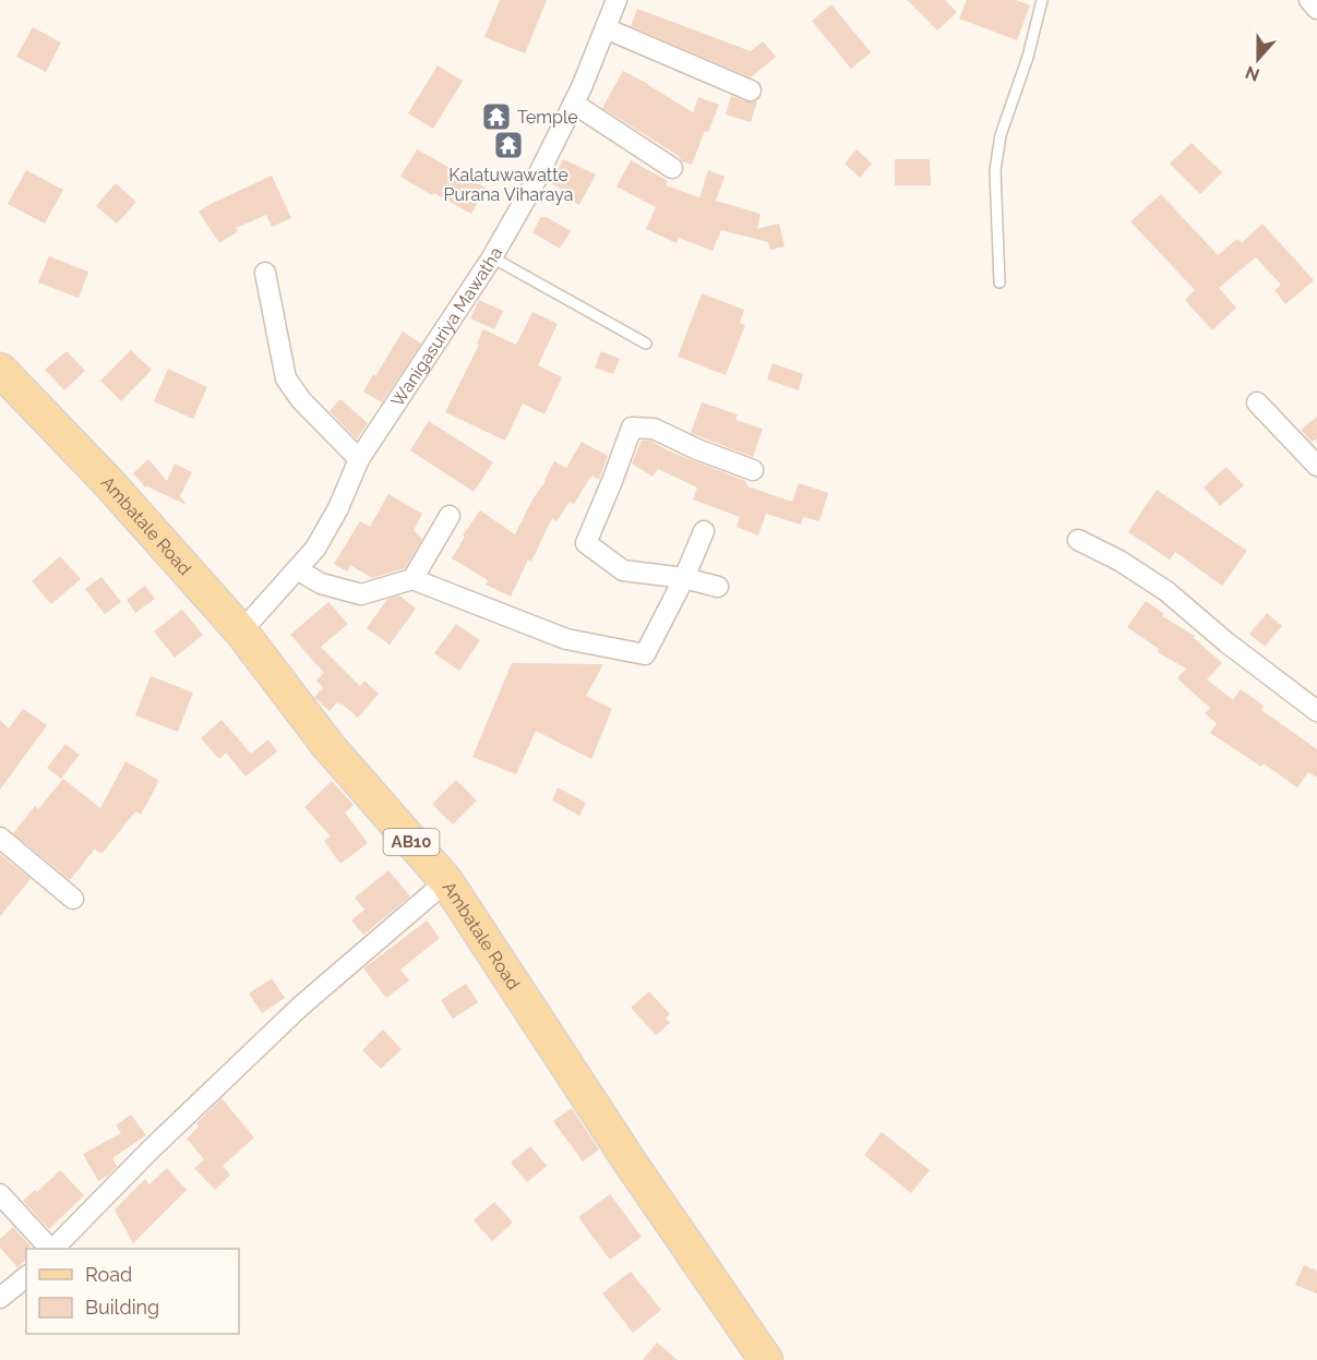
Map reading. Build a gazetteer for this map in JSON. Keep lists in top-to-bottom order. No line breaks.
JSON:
{"streets":{"main road":["Ambatale Road","AB10"],"street":["Wanigasuriya Mawatha"]},"crossings":[["Wanigasuriya Mawatha","Ambatale Road"]],"places":{"temple":["Temple","Kalatuwawatte Purana Viharaya"]},"legend":["Road","Building"],"north":"bottom"}
